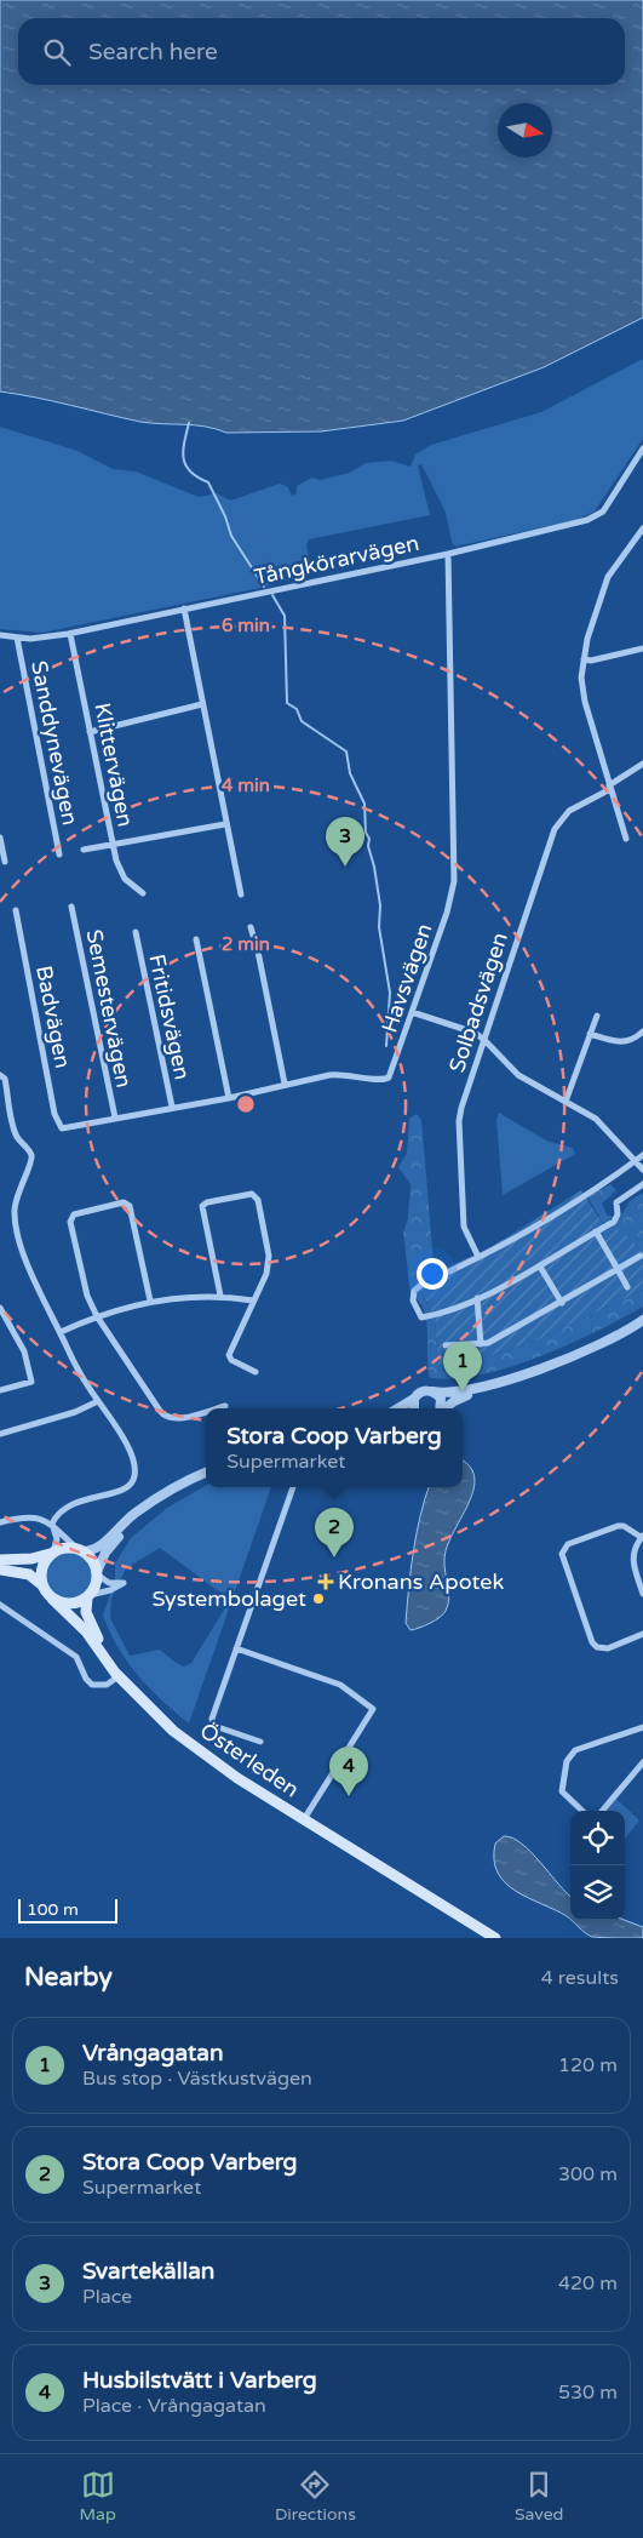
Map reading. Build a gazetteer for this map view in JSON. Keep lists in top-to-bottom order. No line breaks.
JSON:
{"streets":{"main road":["Österleden"],"street":["Tångkörarvägen","Sanddynevägen","Klittervägen","Havsvägen","Solbadsvägen","Semestervägen","Badvägen","Fritidsvägen"]},"crossings":[["Tångkörarvägen","Sanddynevägen"],["Tångkörarvägen","Klittervägen"],["Tångkörarvägen","Havsvägen"],["Havsvägen","Semestervägen"],["Havsvägen","Badvägen"],["Havsvägen","Fritidsvägen"]],"places":{"health":["Kronans Apotek"],"other":["Systembolaget"]},"scale_bar":"100 m","north":"right","page":{"search":"Search here","pins":["3","1","2","4"],"popup":["Stora Coop Varberg","Supermarket"],"scale":"100 m","heading":["Nearby","4 results"],"list":[{"mark":"1","name":"Vrångagatan","note":"Bus stop · Västkustvägen","value":"120 m"},{"mark":"2","name":"Stora Coop Varberg","note":"Supermarket","value":"300 m"},{"mark":"3","name":"Svartekällan","note":"Place","value":"420 m"},{"mark":"4","name":"Husbilstvätt i Varberg","note":"Place · Vrångagatan","value":"530 m"}],"nav":["Map","Directions","Saved"]},"rings":["6 min","4 min","2 min"]}
